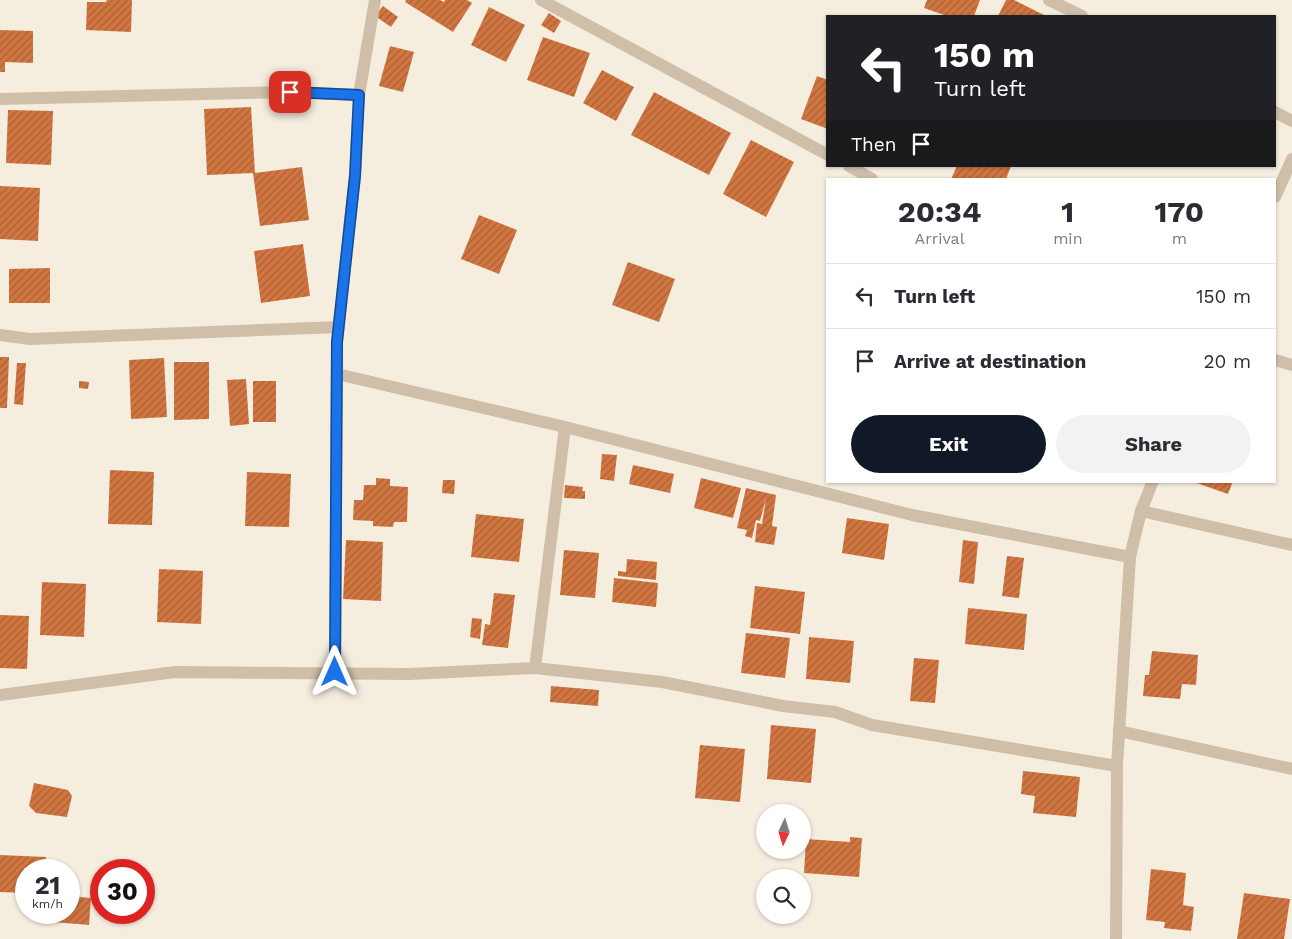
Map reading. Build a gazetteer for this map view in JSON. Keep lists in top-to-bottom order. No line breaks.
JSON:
{"north":"bottom","page":{"turn":["150 m","Turn left"],"then":"Then","eta":["20:34","Arrival","1","min","170","m"],"list":[{"name":"Turn left","value":"150 m"},{"name":"Arrive at destination","value":"20 m"}],"buttons":["Exit","Share"],"speed":"21 km/h","limit":"30"}}
